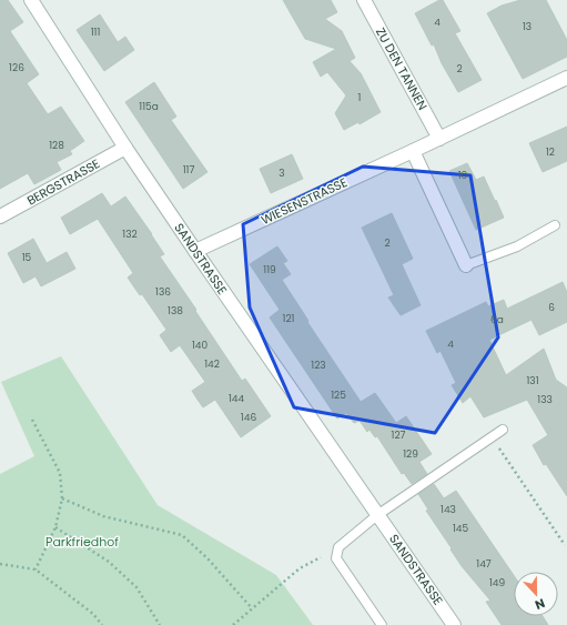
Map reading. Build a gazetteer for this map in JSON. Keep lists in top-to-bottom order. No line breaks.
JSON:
{"streets":{"street":["ZU DEN TANNEN","BERGSTRASSE","WIESENSTRASSE","SANDSTRASSE"]},"crossings":[["ZU DEN TANNEN","WIESENSTRASSE"],["BERGSTRASSE","SANDSTRASSE"],["WIESENSTRASSE","SANDSTRASSE"]],"parks":["Parkfriedhof"],"house_numbers":["4","13","111","126","2","1","115a","128","12","117","3","10","132","2","15","119","136","6","138","121","6a","4","140","142","123","131","125","144","133","146","127","129","143","145","147","149"],"north":"bottom"}
